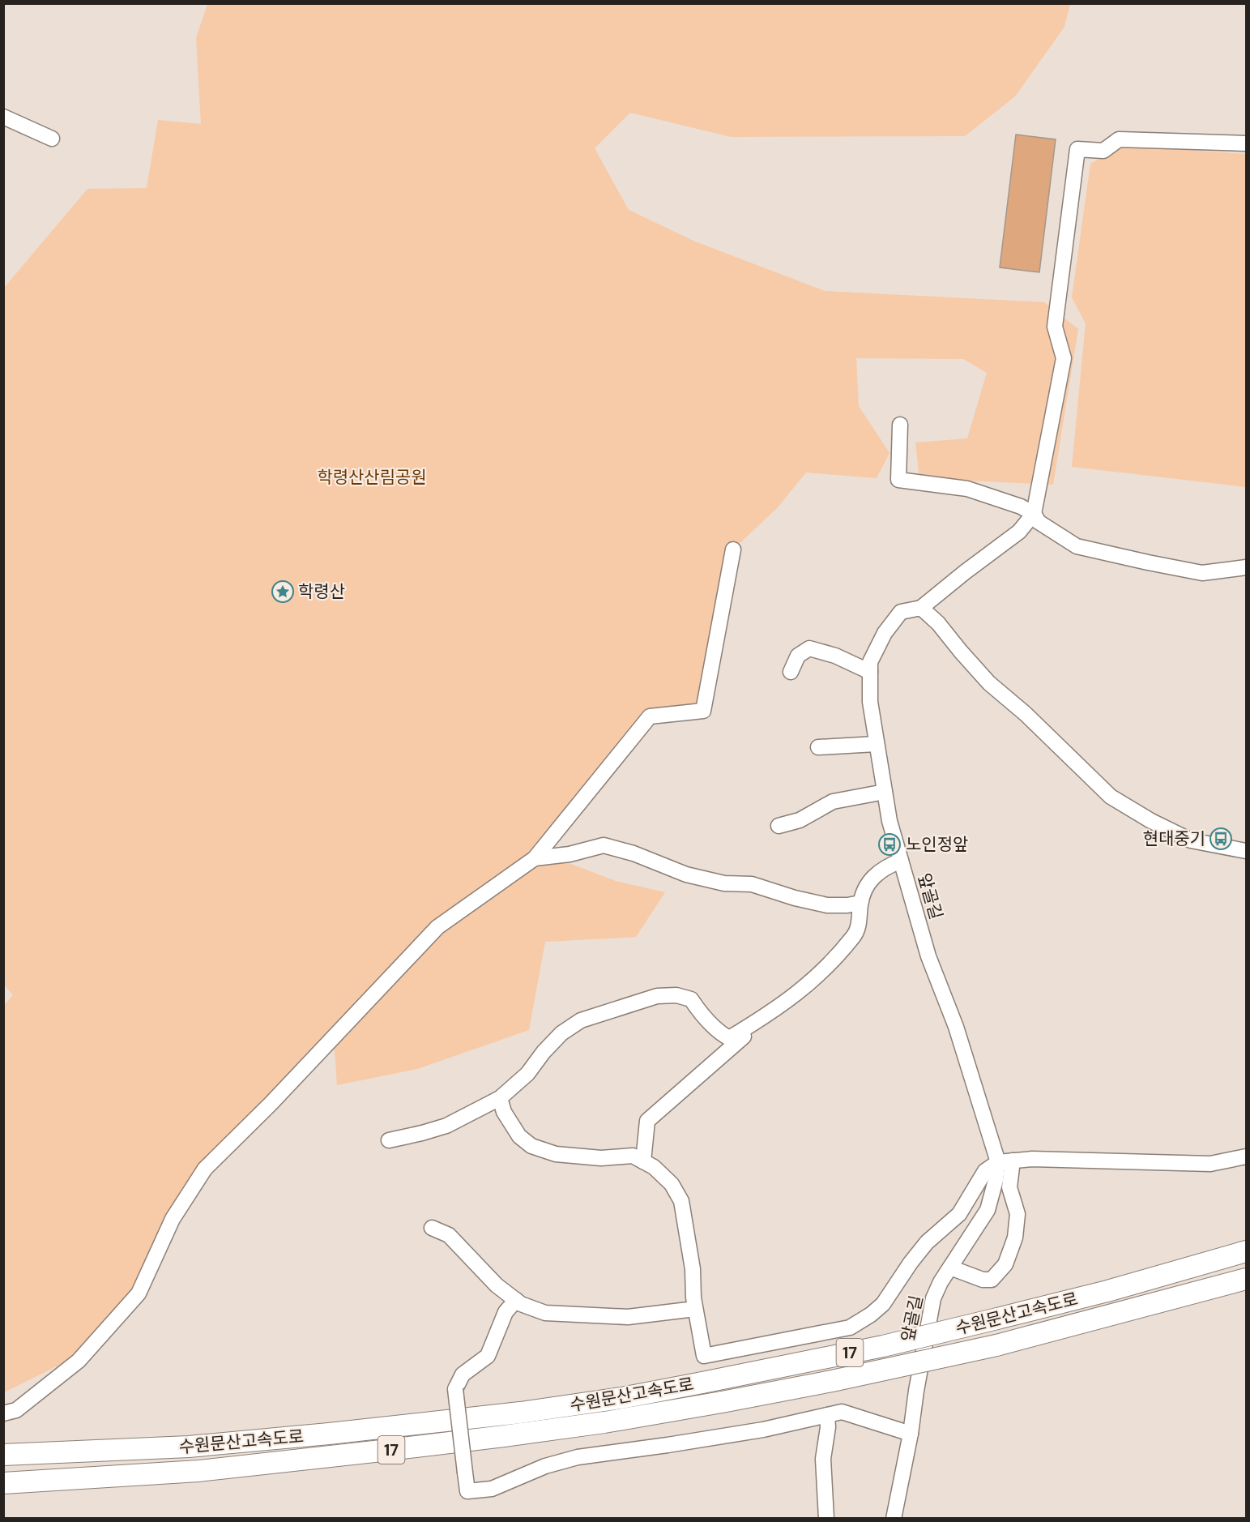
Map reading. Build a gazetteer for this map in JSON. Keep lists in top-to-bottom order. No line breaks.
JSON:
{"streets":{"highway":["수원문산고속도로","17"],"street":["앞골길"]},"parks":["학령산산림공원"],"places":{"place":["학령산"],"bus stop":["현대중기","노인정앞"]}}
